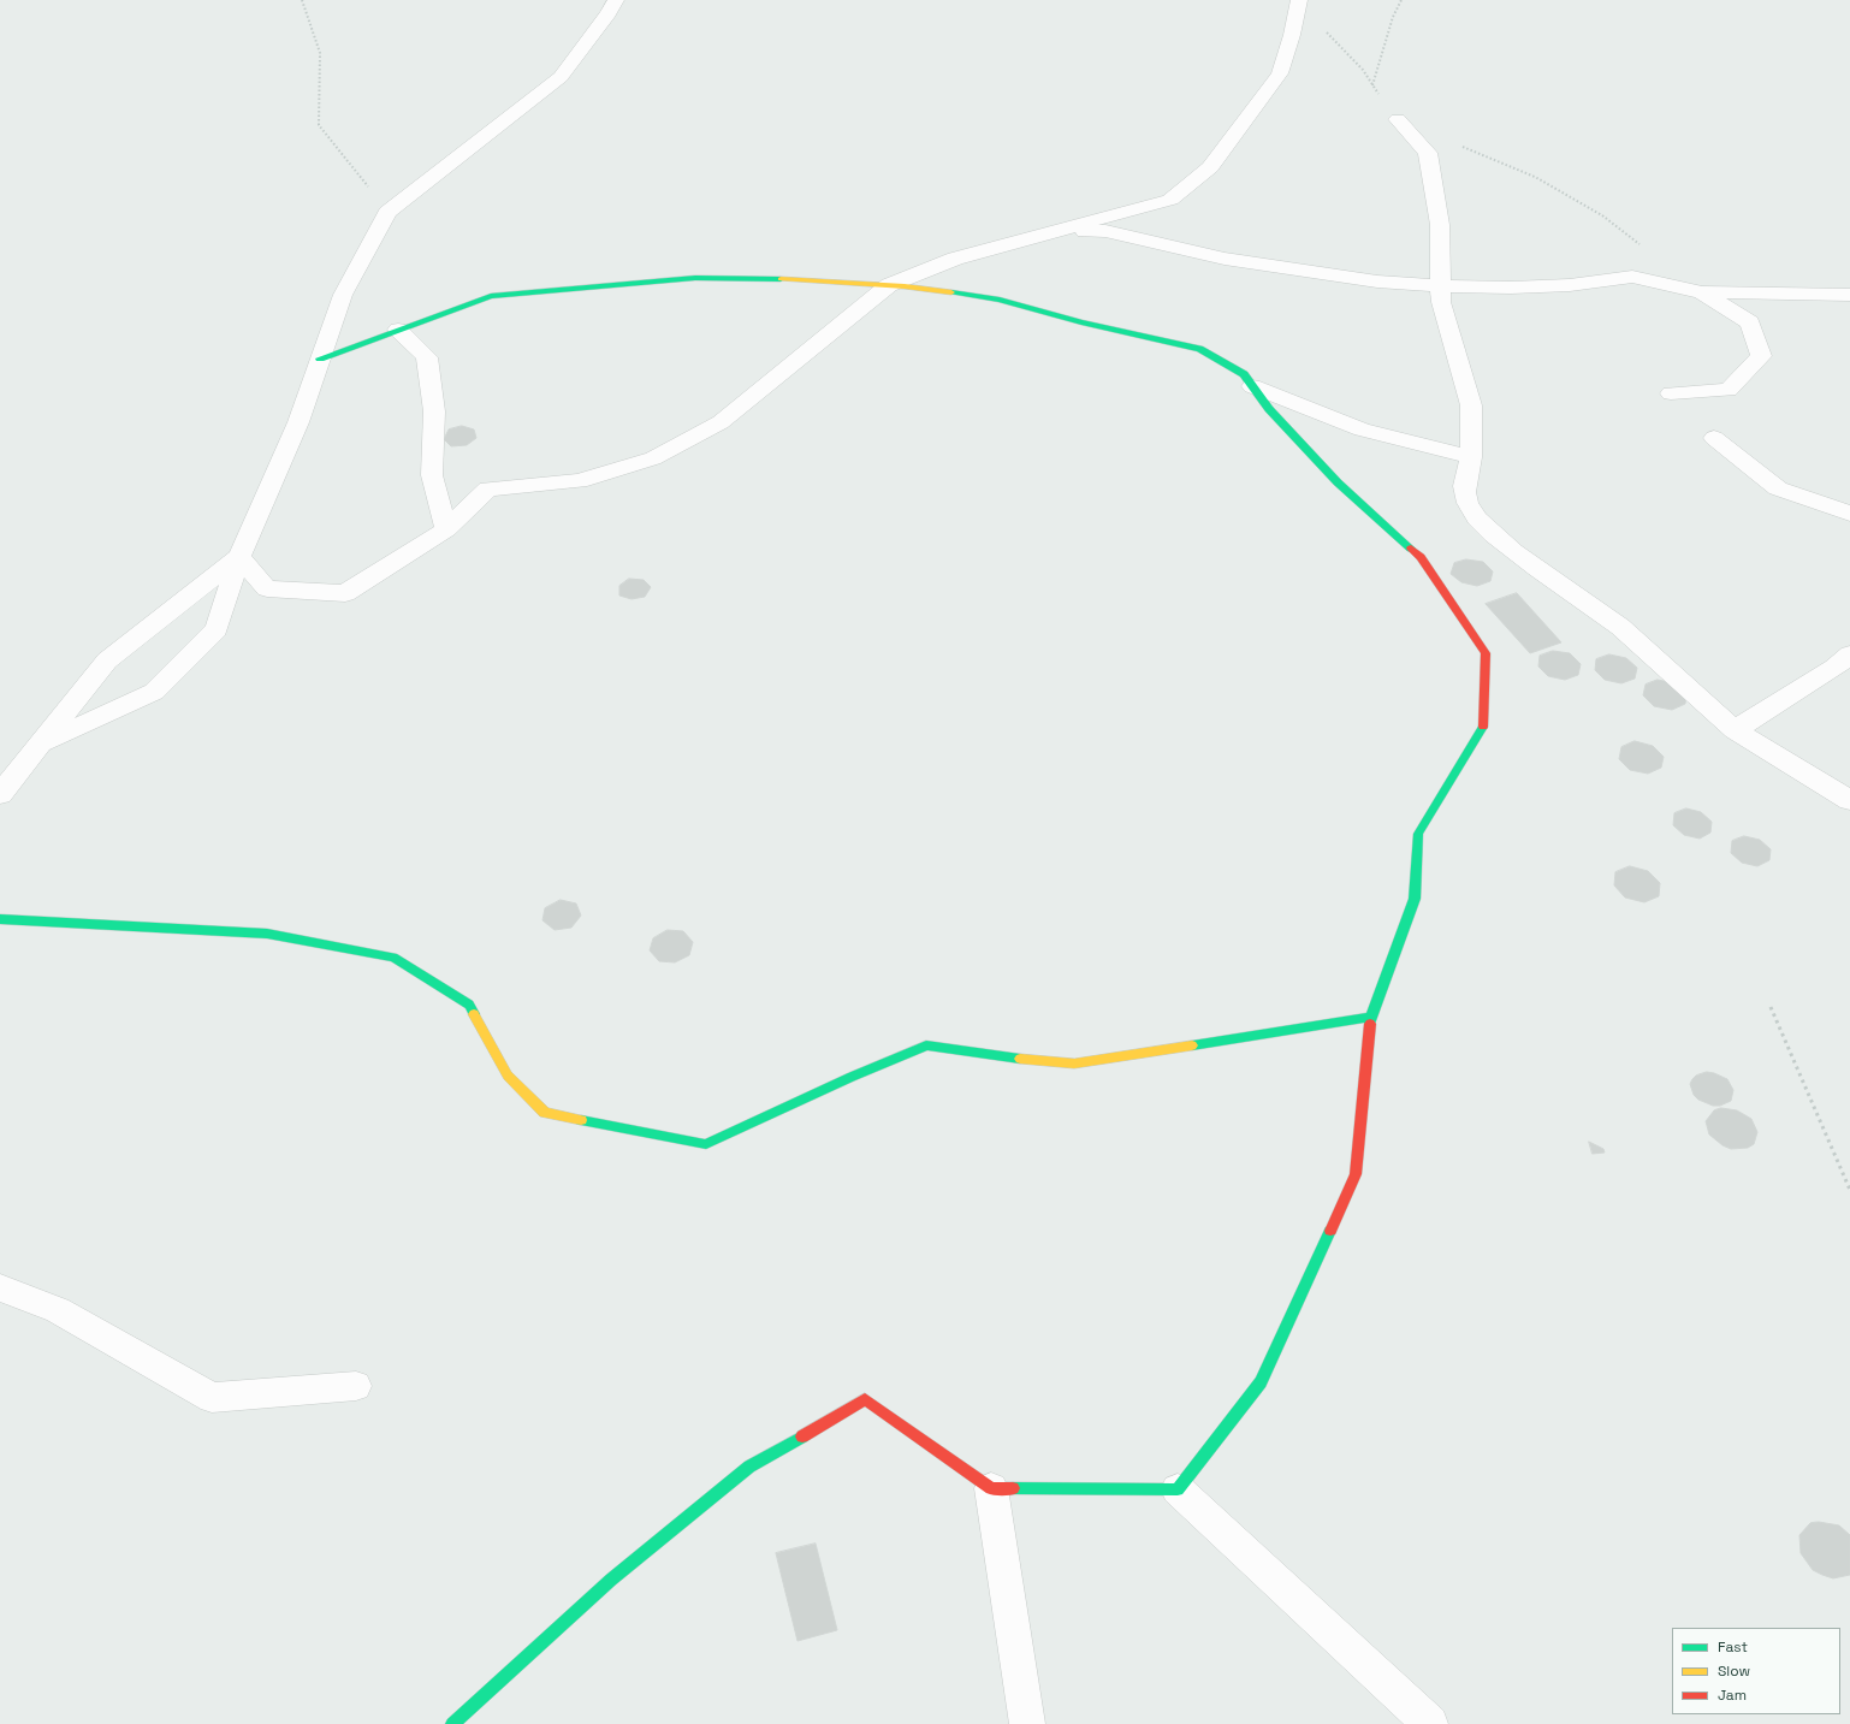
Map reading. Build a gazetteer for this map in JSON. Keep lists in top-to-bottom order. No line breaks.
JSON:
{"legend":["Fast","Slow","Jam"]}
